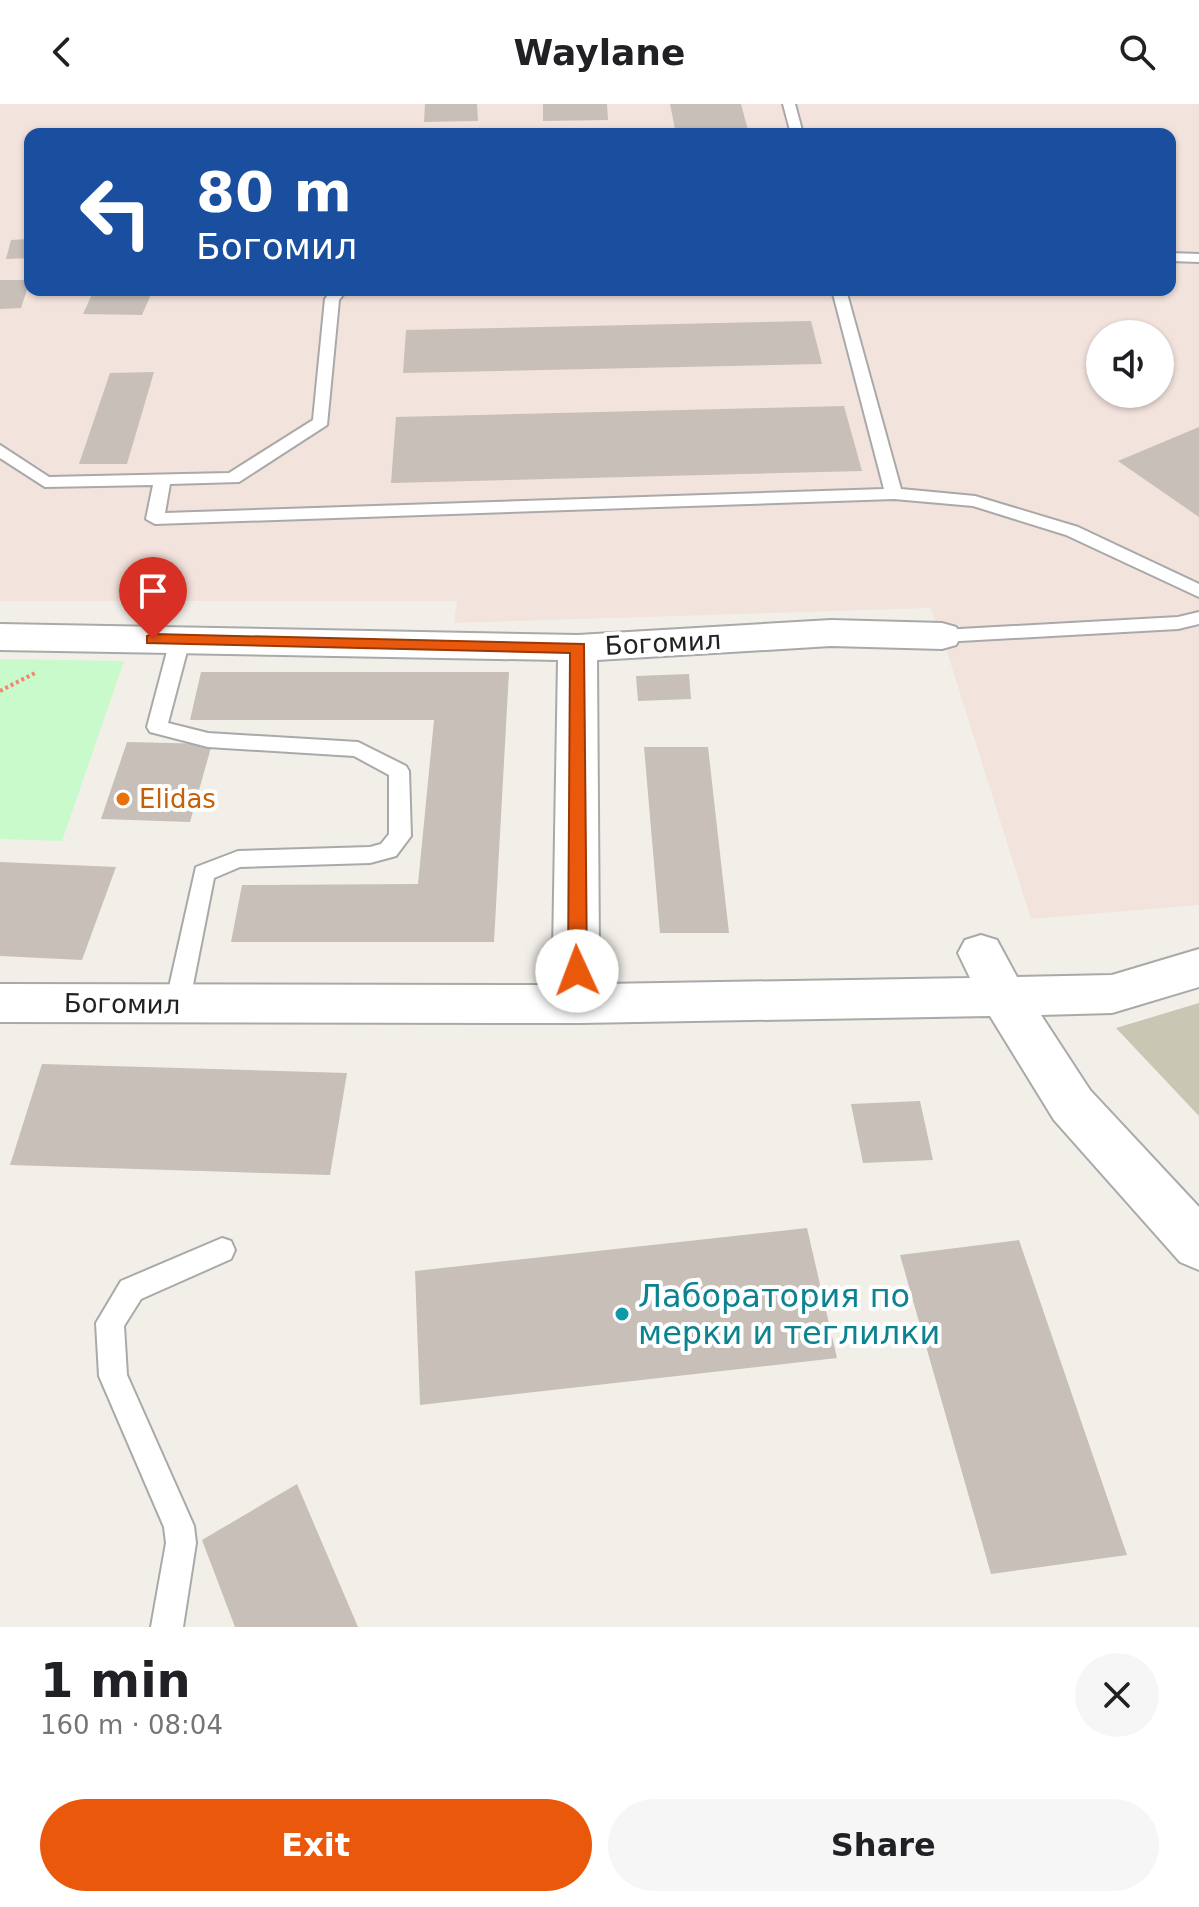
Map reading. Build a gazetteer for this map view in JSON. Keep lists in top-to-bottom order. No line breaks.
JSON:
{"streets":{"street":["Богомил"]},"places":["Elidas","Лаборатория по мерки и теглилки"],"page":{"header":"Waylane","turn":["80 m","Богомил"],"heading":["1 min","160 m · 08:04"],"buttons":["Exit","Share"]}}
